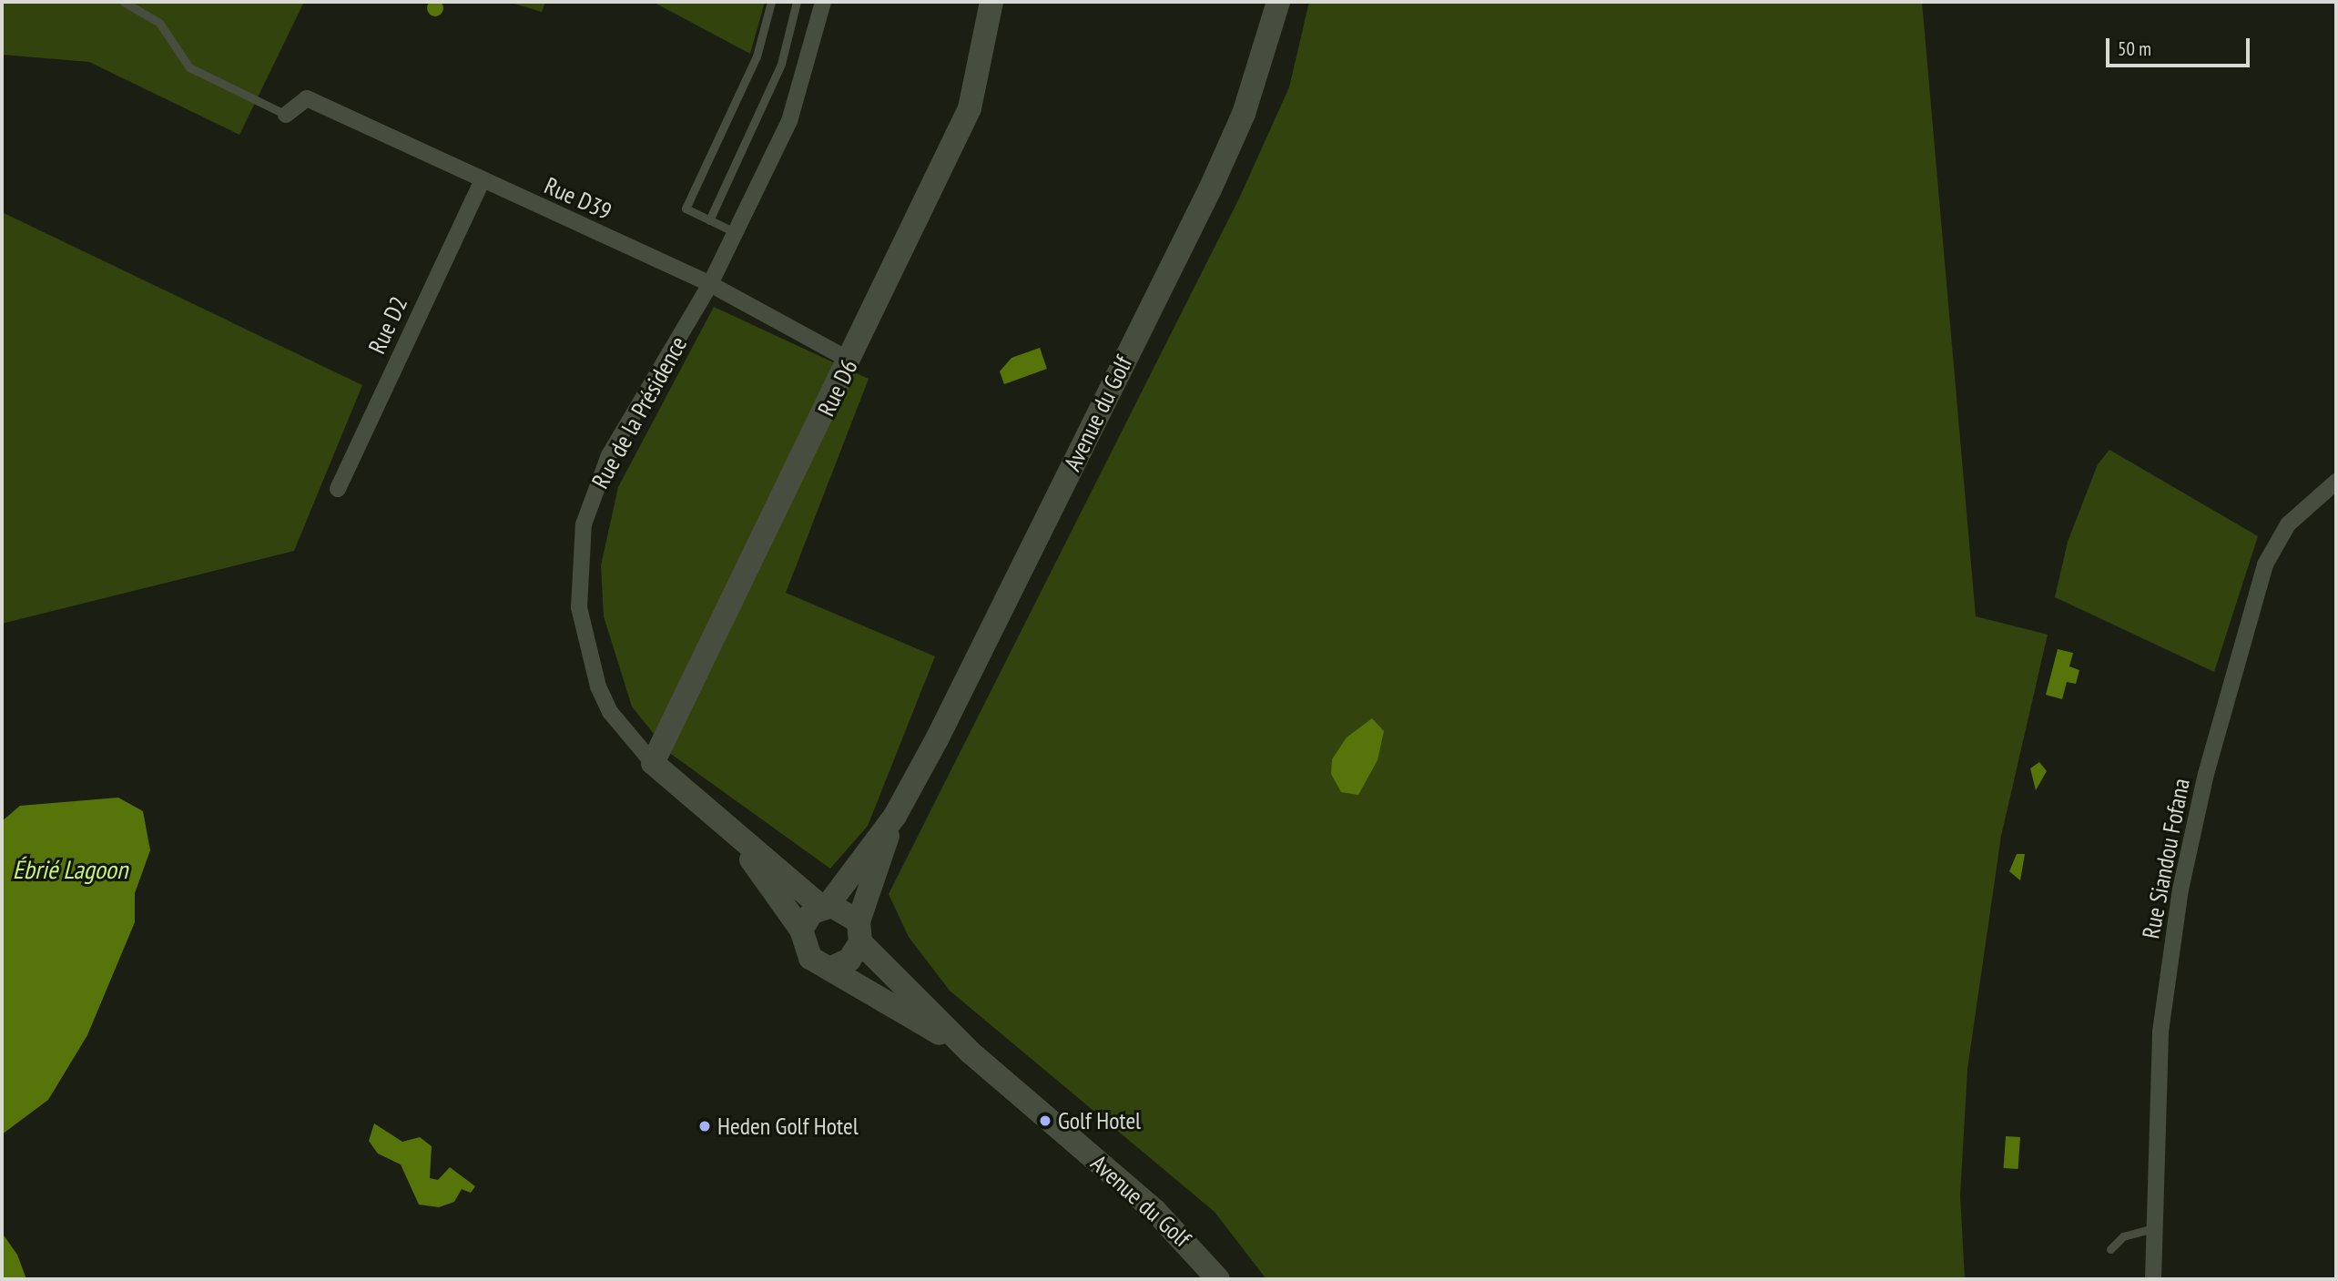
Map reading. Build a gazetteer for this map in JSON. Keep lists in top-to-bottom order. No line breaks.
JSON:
{"streets":{"main road":["Rue D6","Rue de la Présidence","Avenue du Golf"],"street":["Rue D39","Rue D2","Rue Siandou Fofana"]},"crossings":[["Rue D39","Rue D2"],["Rue D39","Rue D6"],["Rue D39","Rue de la Présidence"],["Rue D6","Rue de la Présidence"],["Rue de la Présidence","Avenue du Golf"]],"water":["Ébrié Lagoon"],"places":["Golf Hotel","Heden Golf Hotel"],"scale_bar":"50 m"}
